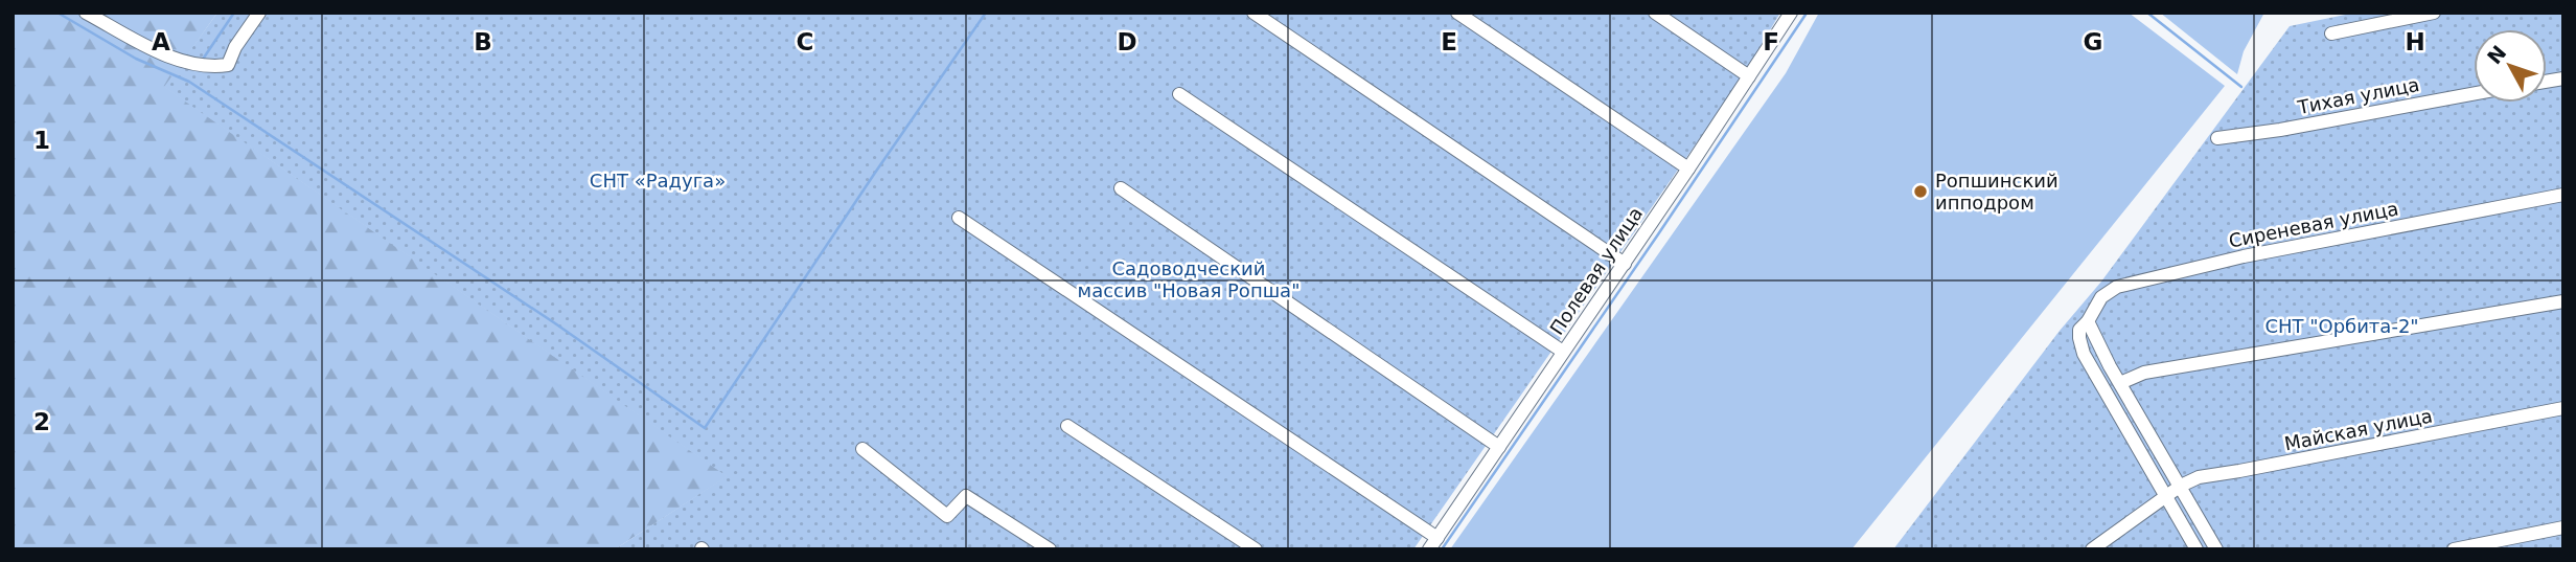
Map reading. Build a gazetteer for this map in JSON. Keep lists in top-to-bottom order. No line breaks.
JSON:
{"streets":{"street":["Тихая улица","Сиреневая улица","Полевая улица","Майская улица"]},"parks":["СНТ «Радуга»","Садоводческий массив \"Новая Ропша\"","СНТ \"Орбита-2\""],"places":["Ропшинский ипподром"],"north":"top left","grid":{"columns":["A","B","C","D","E","F","G","H"],"rows":["1","2"]}}
